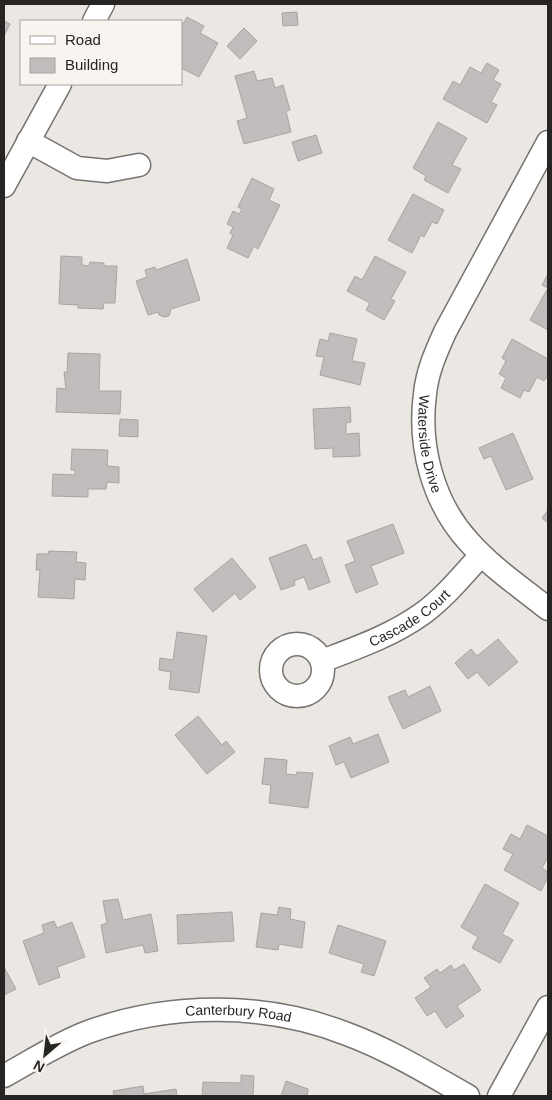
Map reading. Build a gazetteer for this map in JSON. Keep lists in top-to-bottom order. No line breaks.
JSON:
{"streets":{"street":["Waterside Drive","Cascade Court","Canterbury Road"]},"crossings":[["Waterside Drive","Cascade Court"]],"legend":["Road","Building"],"north":"bottom left"}
